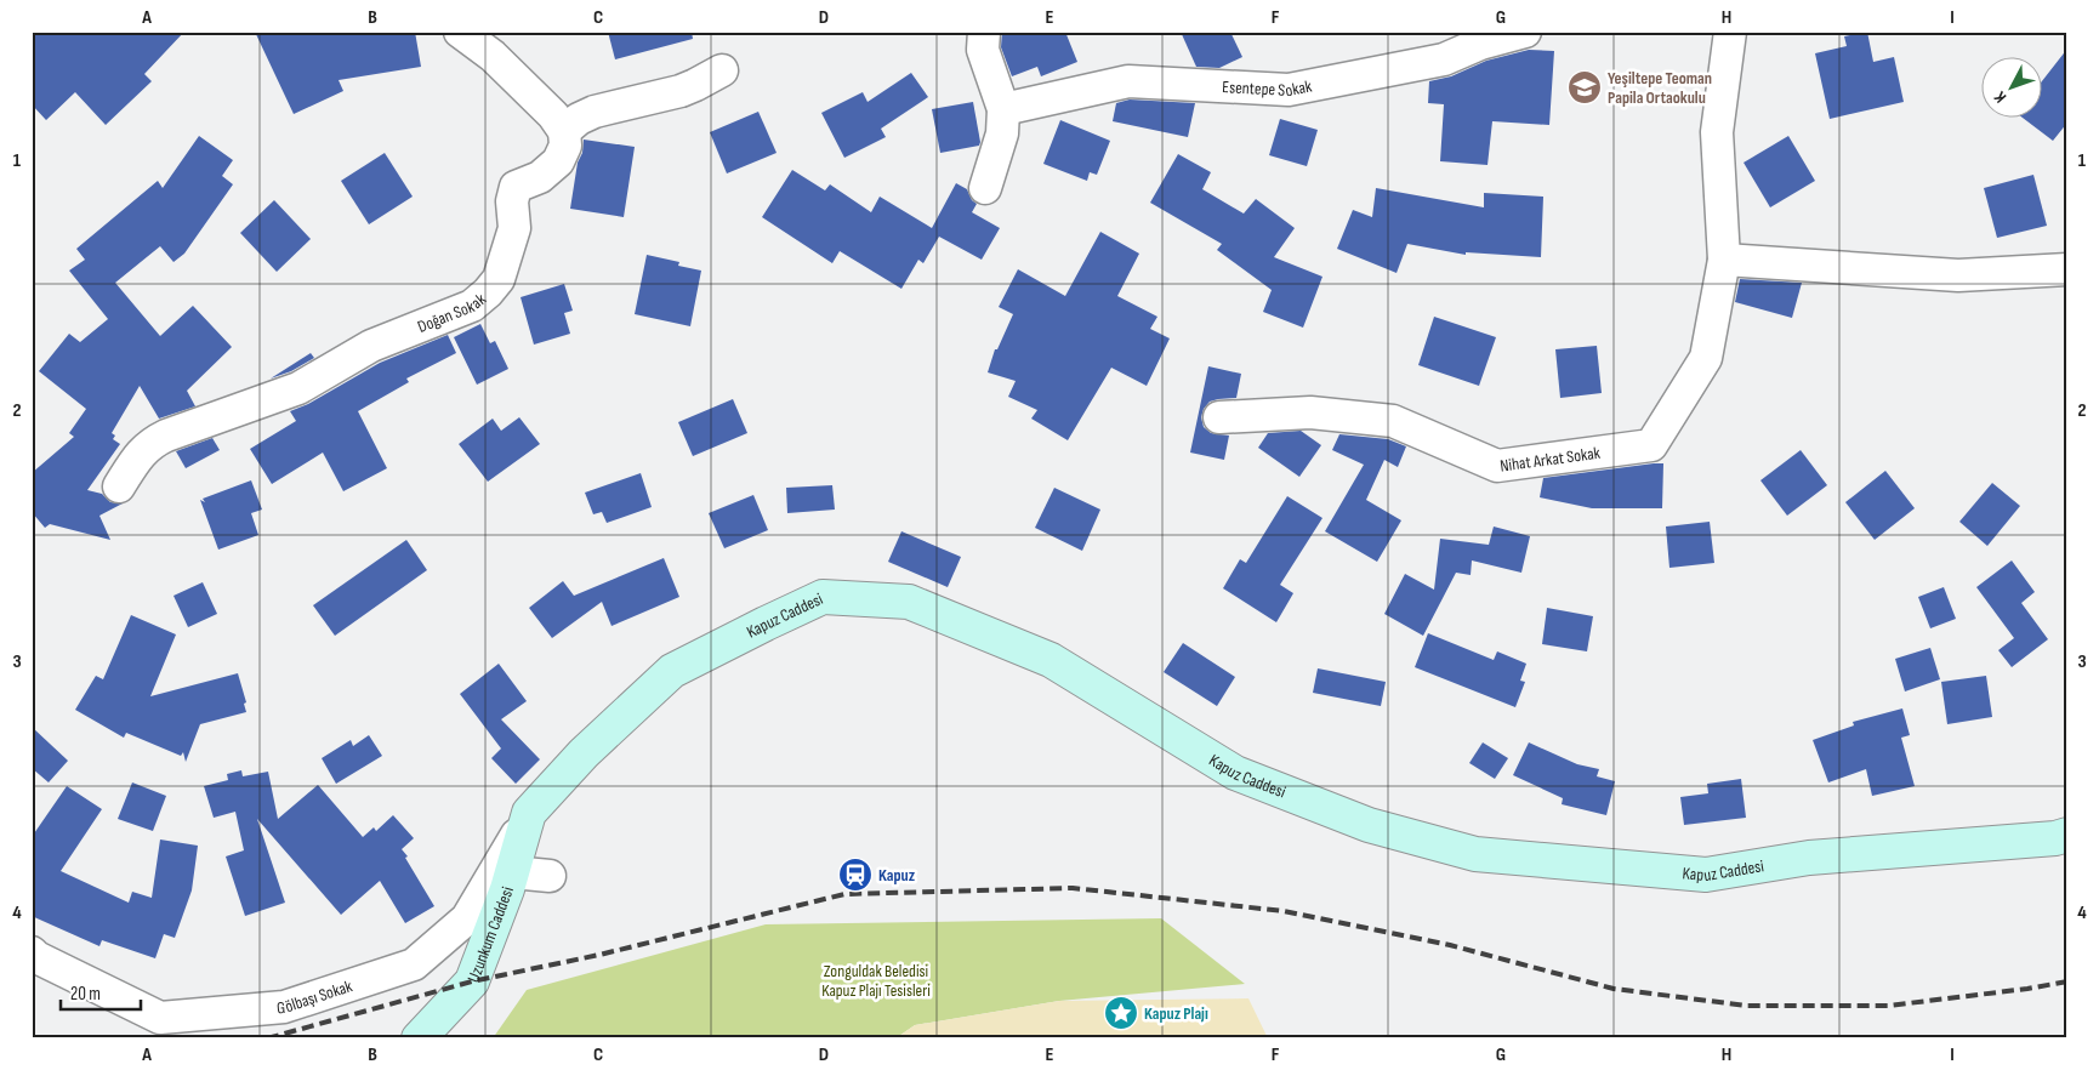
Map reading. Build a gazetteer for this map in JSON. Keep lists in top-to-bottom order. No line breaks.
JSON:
{"streets":{"main road":["Kapuz Caddesi","Uzunkum Caddesi"],"street":["Esentepe Sokak","Doğan Sokak","Nihat Arkat Sokak","Gölbaşı Sokak"]},"crossings":[["Kapuz Caddesi","Uzunkum Caddesi"],["Kapuz Caddesi","Gölbaşı Sokak"],["Uzunkum Caddesi","Gölbaşı Sokak"]],"parks":["Zonguldak Beledisi Kapuz Plajı Tesisleri"],"places":{"school or university":["Yeşiltepe Teoman Papila Ortaokulu"],"station":["Kapuz"],"place":["Kapuz Plajı"]},"scale_bar":"20 m","north":"bottom left","grid":{"columns":["A","B","C","D","E","F","G","H","I"],"rows":["1","2","3","4"]}}
